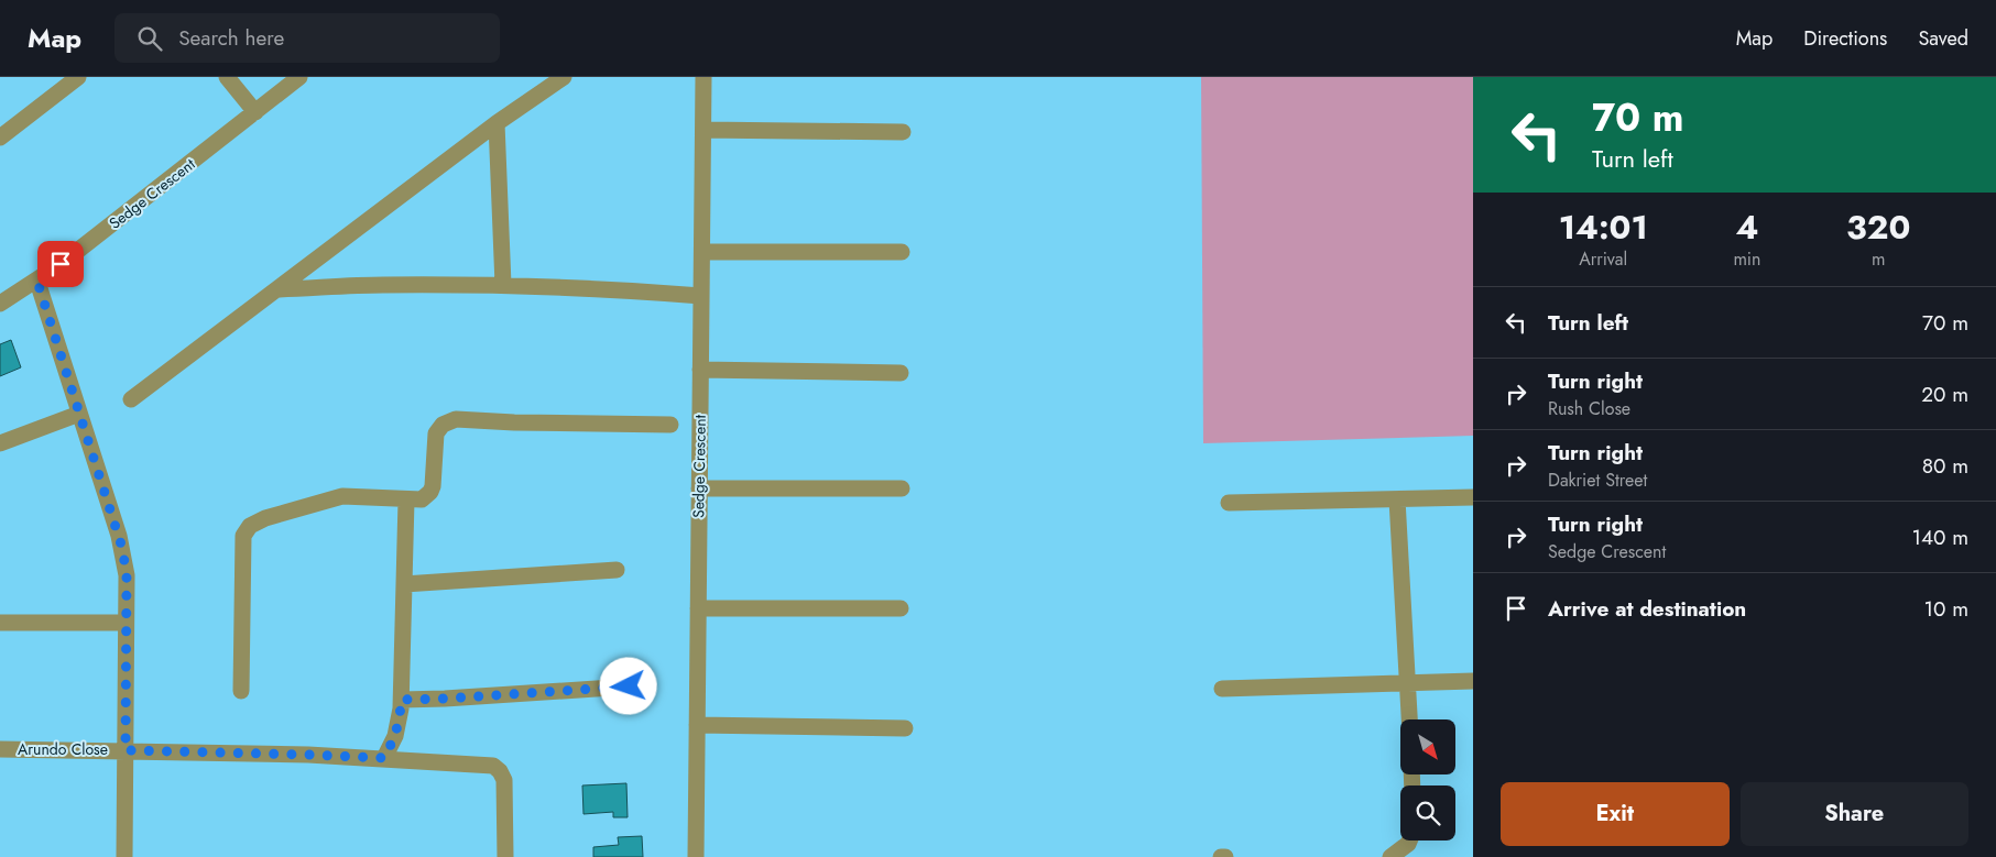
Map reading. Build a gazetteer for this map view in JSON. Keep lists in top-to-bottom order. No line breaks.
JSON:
{"streets":{"street":["Sedge Crescent","Arundo Close"]},"north":"bottom right","page":{"header":"Map","search":"Search here","nav":["Map","Directions","Saved"],"turn":["70 m","Turn left"],"eta":["14:01","Arrival","4","min","320","m"],"list":[{"name":"Turn left","value":"70 m"},{"name":"Turn right","note":"Rush Close","value":"20 m"},{"name":"Turn right","note":"Dakriet Street","value":"80 m"},{"name":"Turn right","note":"Sedge Crescent","value":"140 m"},{"name":"Arrive at destination","value":"10 m"}],"buttons":["Exit","Share"]}}
